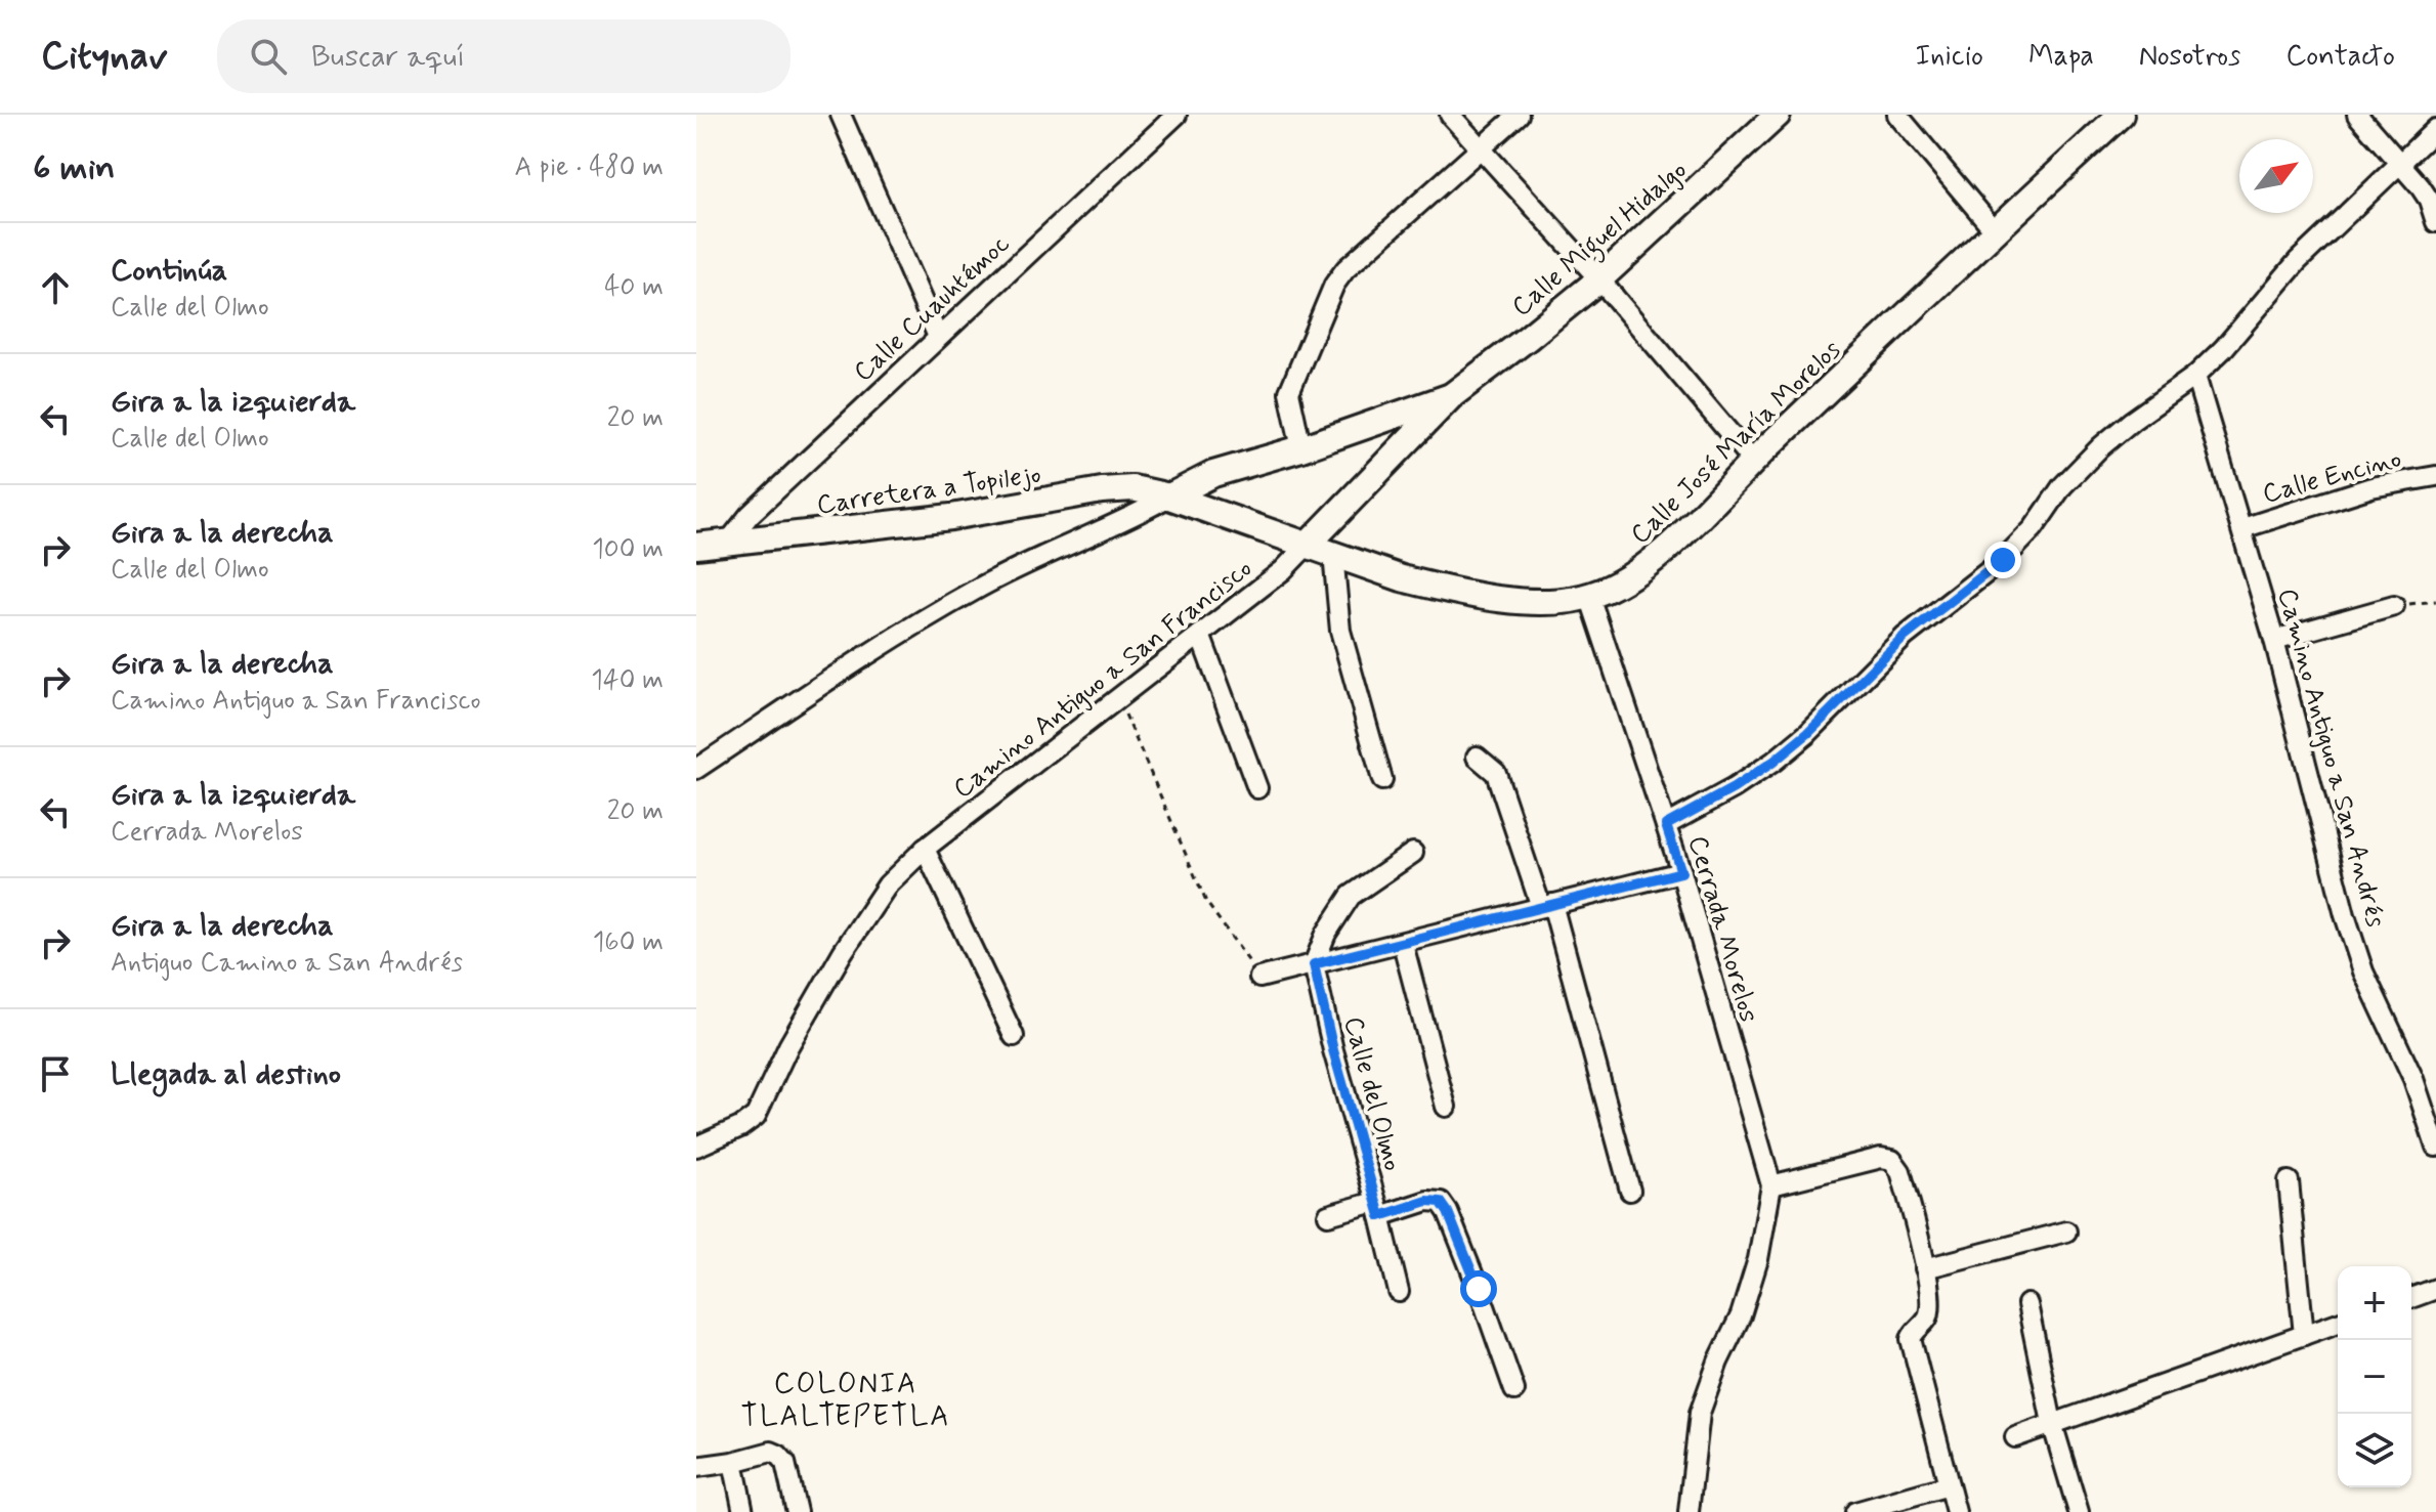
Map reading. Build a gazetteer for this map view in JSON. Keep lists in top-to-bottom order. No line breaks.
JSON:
{"streets":{"main road":["Calle Miguel Hidalgo","Calle José María Morelos","Carretera a Topilejo"],"street":["Calle Cuauhtémoc","Calle Encino","Camino Antiguo a San Francisco","Camino Antiguo a San Andrés","Cerrada Morelos","Calle del Olmo"]},"crossings":[["Calle Miguel Hidalgo","Calle José María Morelos"],["Calle Miguel Hidalgo","Carretera a Topilejo"],["Calle Miguel Hidalgo","Camino Antiguo a San Francisco"],["Calle Cuauhtémoc","Carretera a Topilejo"],["Calle José María Morelos","Carretera a Topilejo"],["Calle José María Morelos","Camino Antiguo a San Francisco"],["Calle José María Morelos","Cerrada Morelos"],["Calle Encino","Camino Antiguo a San Andrés"],["Carretera a Topilejo","Camino Antiguo a San Francisco"]],"districts":["COLONIA TLALTEPETLA"],"north":"top right","page":{"header":"Citynav","search":"Buscar aquí","nav":["Inicio","Mapa","Nosotros","Contacto"],"heading":["6 min","A pie · 480 m"],"list":[["Continúa","Calle del Olmo","40 m"],["Gira a la izquierda","Calle del Olmo","20 m"],["Gira a la derecha","Calle del Olmo","100 m"],["Gira a la derecha","Camino Antiguo a San Francisco","140 m"],["Gira a la izquierda","Cerrada Morelos","20 m"],["Gira a la derecha","Antiguo Camino a San Andrés","160 m"],"Llegada al destino"],"map_buttons":["+","−"]}}
